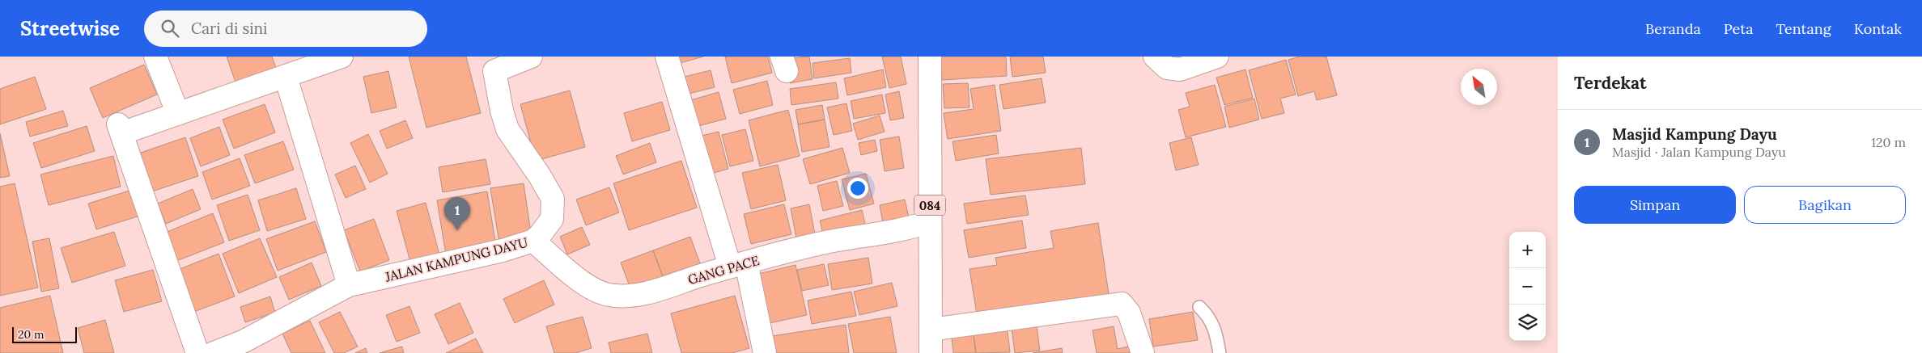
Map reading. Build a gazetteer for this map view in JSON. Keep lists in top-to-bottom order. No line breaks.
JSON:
{"streets":{"street":["084","JALAN KAMPUNG DAYU","GANG PACE"]},"crossings":[["084","GANG PACE"],["JALAN KAMPUNG DAYU","GANG PACE"]],"scale_bar":"20 m","north":"top left","page":{"header":"Streetwise","search":"Cari di sini","nav":["Beranda","Peta","Tentang","Kontak"],"heading":"Terdekat","list":[{"mark":"1","name":"Masjid Kampung Dayu","note":"Masjid · Jalan Kampung Dayu","value":"120 m"}],"buttons":["Simpan","Bagikan"],"pins":"1","map_buttons":["+","−"],"scale":"20 m"}}
